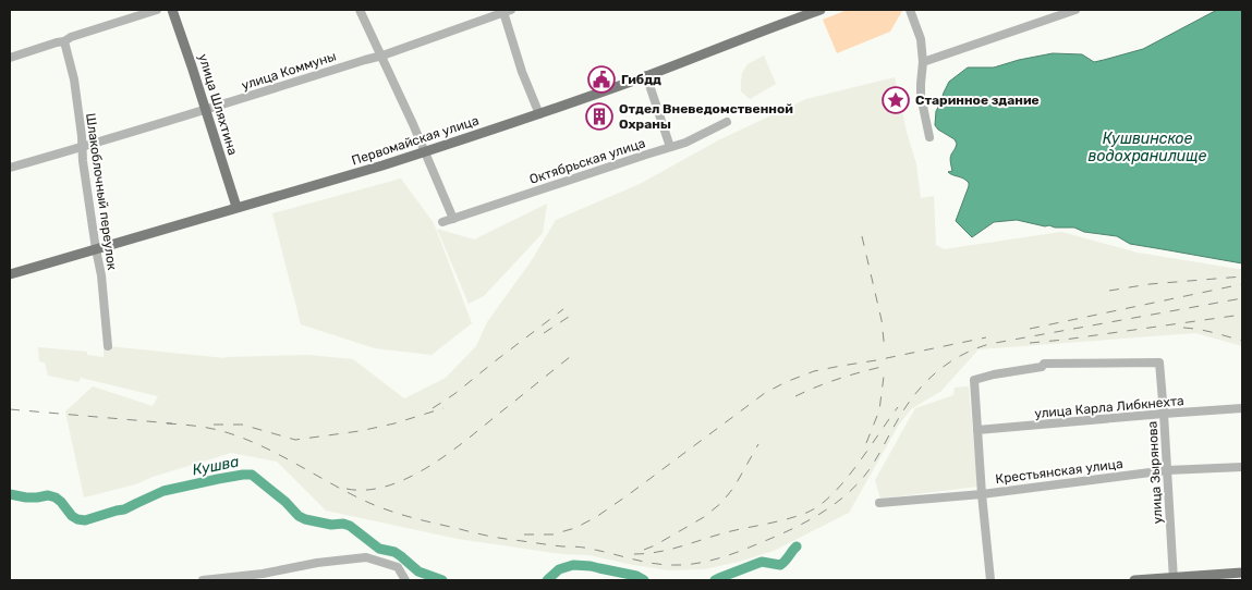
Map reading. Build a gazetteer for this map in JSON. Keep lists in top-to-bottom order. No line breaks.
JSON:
{"streets":{"main road":["улица Шляхтина","Первомайская улица"],"street":["улица Коммуны","Октябрьская улица","Шлакоблочный переулок","улица Карла Либкнехта","Крестьянская улица","улица Зырянова"]},"crossings":[["улица Коммуны","улица Шляхтина"],["улица Коммуны","Шлакоблочный переулок"],["улица Шляхтина","Первомайская улица"],["Первомайская улица","Шлакоблочный переулок"],["улица Карла Либкнехта","улица Зырянова"],["Крестьянская улица","улица Зырянова"]],"water":["Кушвинское водохранилище","Кушва"],"places":{"public building":["Гибдд"],"place":["Старинное здание"],"building":["Отдел Вневедомственной Охраны"]}}
